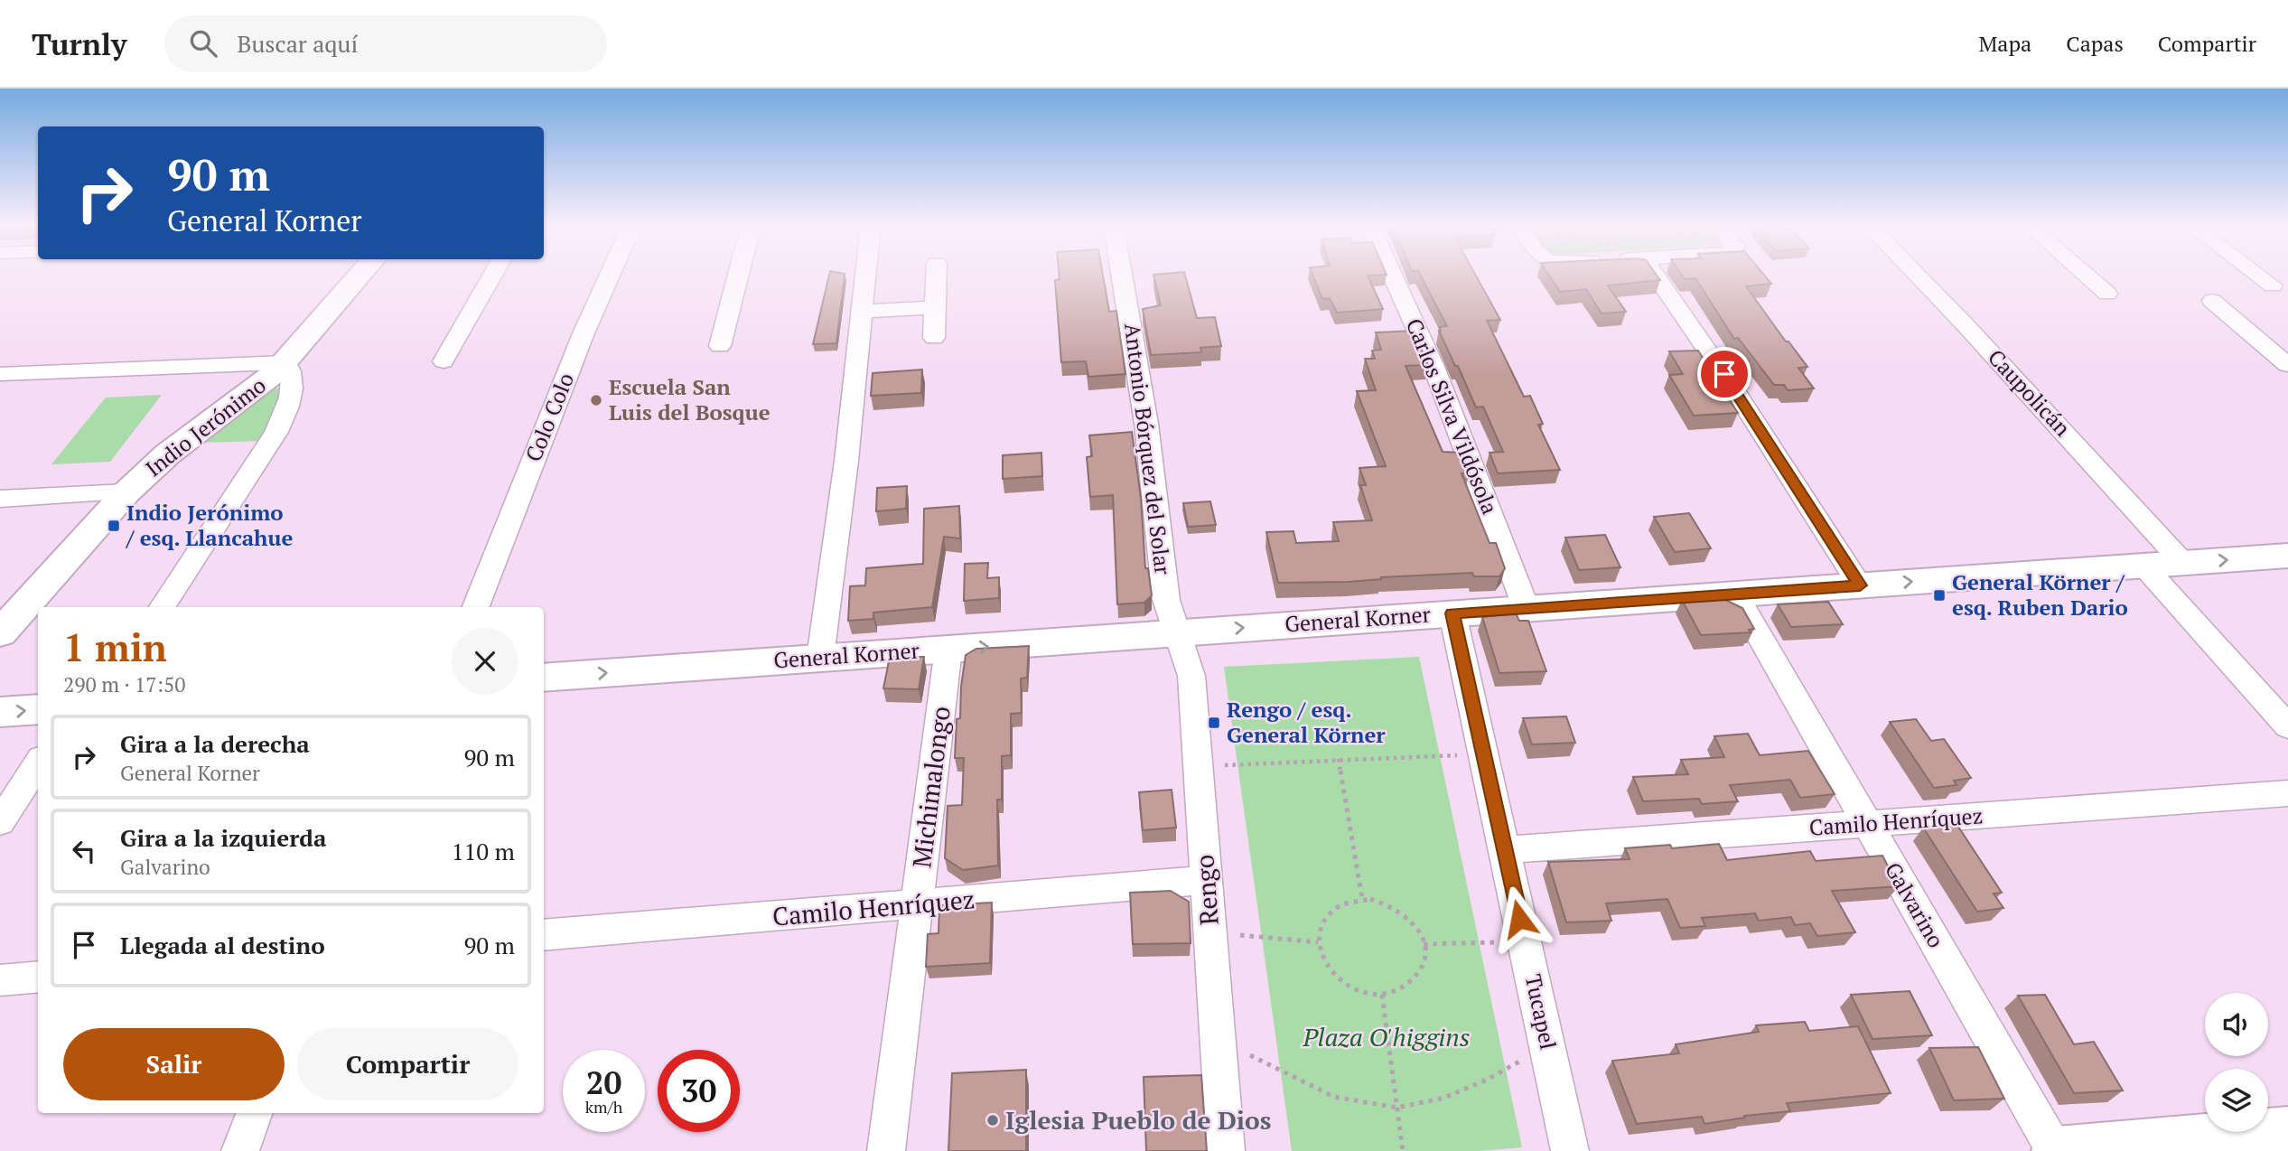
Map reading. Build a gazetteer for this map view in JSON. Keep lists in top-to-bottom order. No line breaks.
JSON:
{"streets":{"street":["Caupolicán","Carlos Silva Vildósola","Colo Colo","Indio Jerónimo","Antonio Bórquez del Solar","General Korner","Michimalongo","Camilo Henríquez","Rengo","Galvarino","Tucapel"]},"crossings":[["Caupolicán","General Korner"],["Carlos Silva Vildósola","General Korner"],["Antonio Bórquez del Solar","General Korner"],["Antonio Bórquez del Solar","Rengo"],["General Korner","Michimalongo"],["General Korner","Rengo"],["General Korner","Galvarino"],["General Korner","Tucapel"],["Michimalongo","Camilo Henríquez"],["Camilo Henríquez","Rengo"],["Camilo Henríquez","Galvarino"],["Camilo Henríquez","Tucapel"]],"one_way":["General Korner"],"parks":["Plaza O'higgins"],"places":{"other":["Escuela San Luis del Bosque","Iglesia Pueblo de Dios"],"transit":["Indio Jerónimo / esq. Llancahue","General Körner / esq. Ruben Dario","Rengo / esq. General Körner"]},"page":{"header":"Turnly","search":"Buscar aquí","nav":["Mapa","Capas","Compartir"],"turn":["90 m","General Korner"],"heading":["1 min","290 m · 17:50"],"list":[{"name":"Gira a la derecha","note":"General Korner","value":"90 m"},{"name":"Gira a la izquierda","note":"Galvarino","value":"110 m"},{"name":"Llegada al destino","value":"90 m"}],"buttons":["Salir","Compartir"],"speed":"20 km/h","limit":"30"}}
